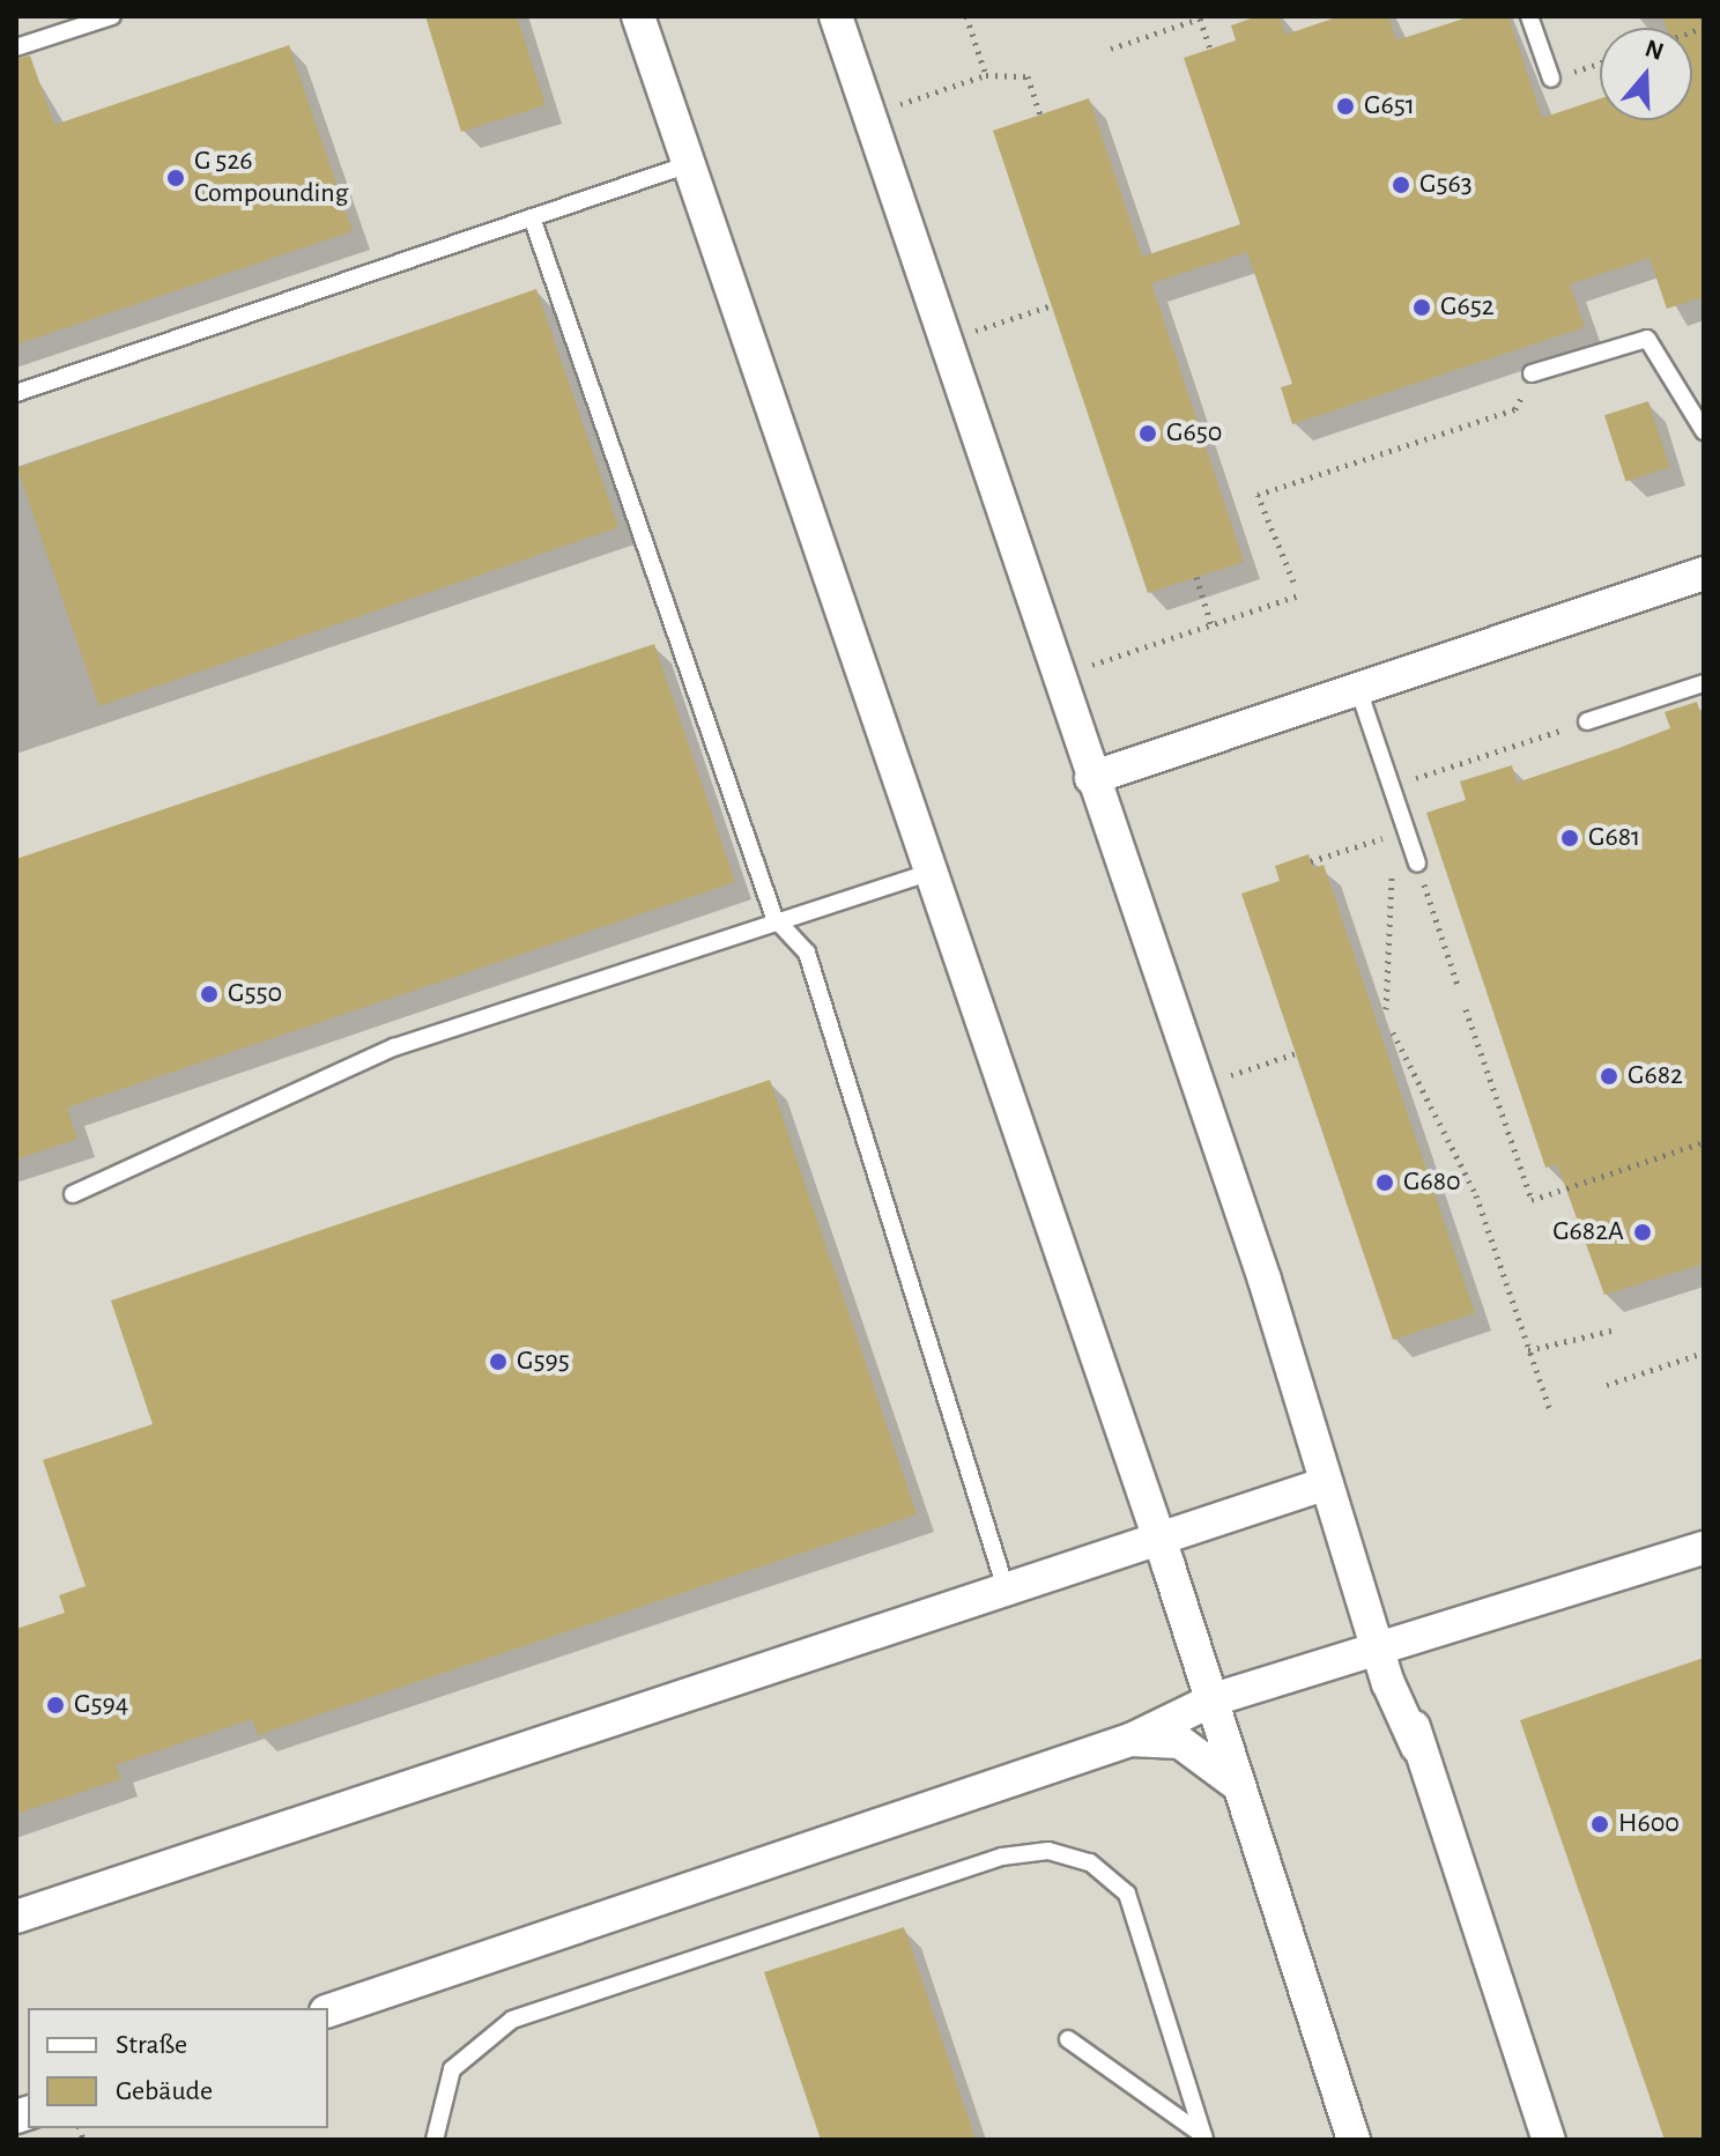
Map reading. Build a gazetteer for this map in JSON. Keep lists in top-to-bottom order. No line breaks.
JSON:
{"places":["G651","G 526 Compounding","G563","G652","G650","G681","G550","G682","G680","G682A","G595","G594","H600"],"legend":["Straße","Gebäude"],"north":"top"}
